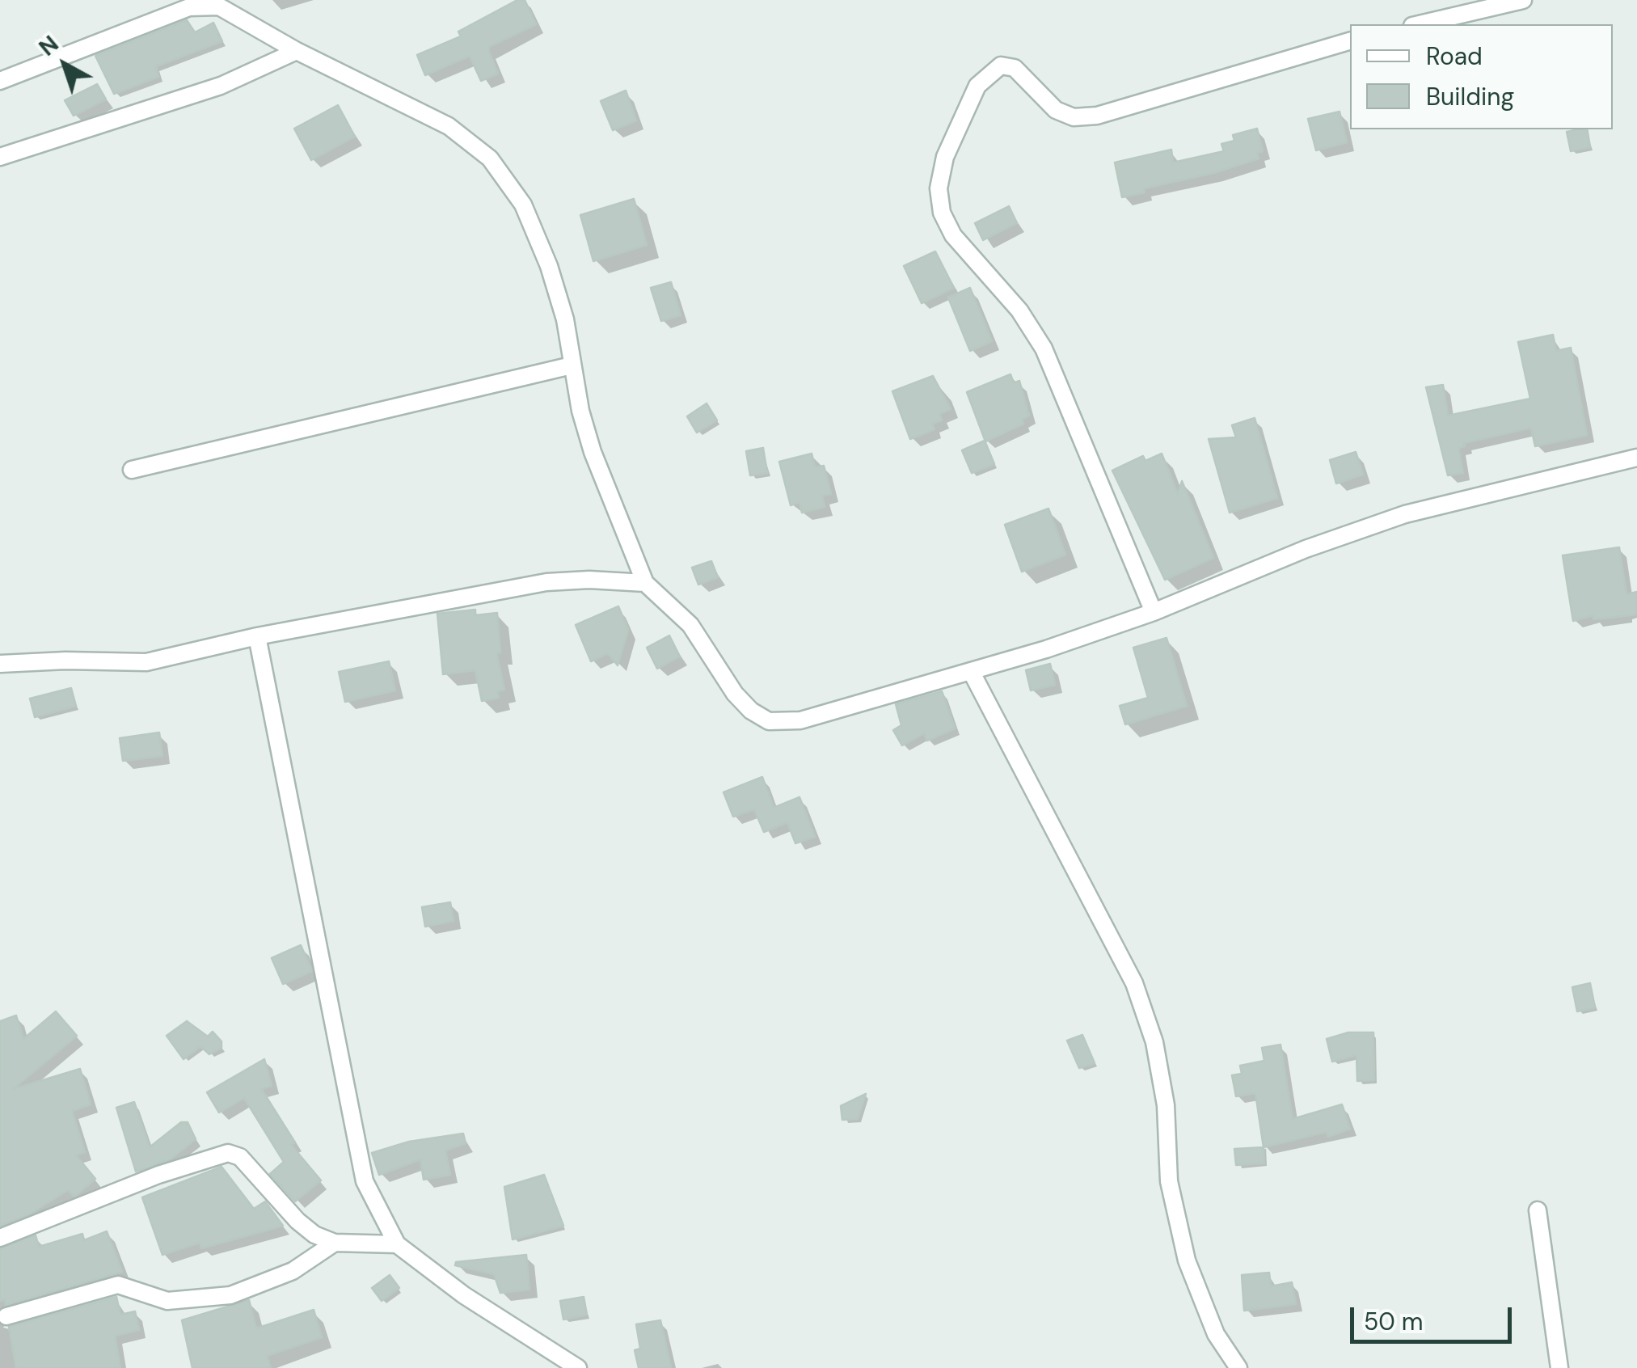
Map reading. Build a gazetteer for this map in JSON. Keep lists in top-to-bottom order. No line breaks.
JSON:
{"legend":["Road","Building"],"scale_bar":"50 m","north":"top left"}
